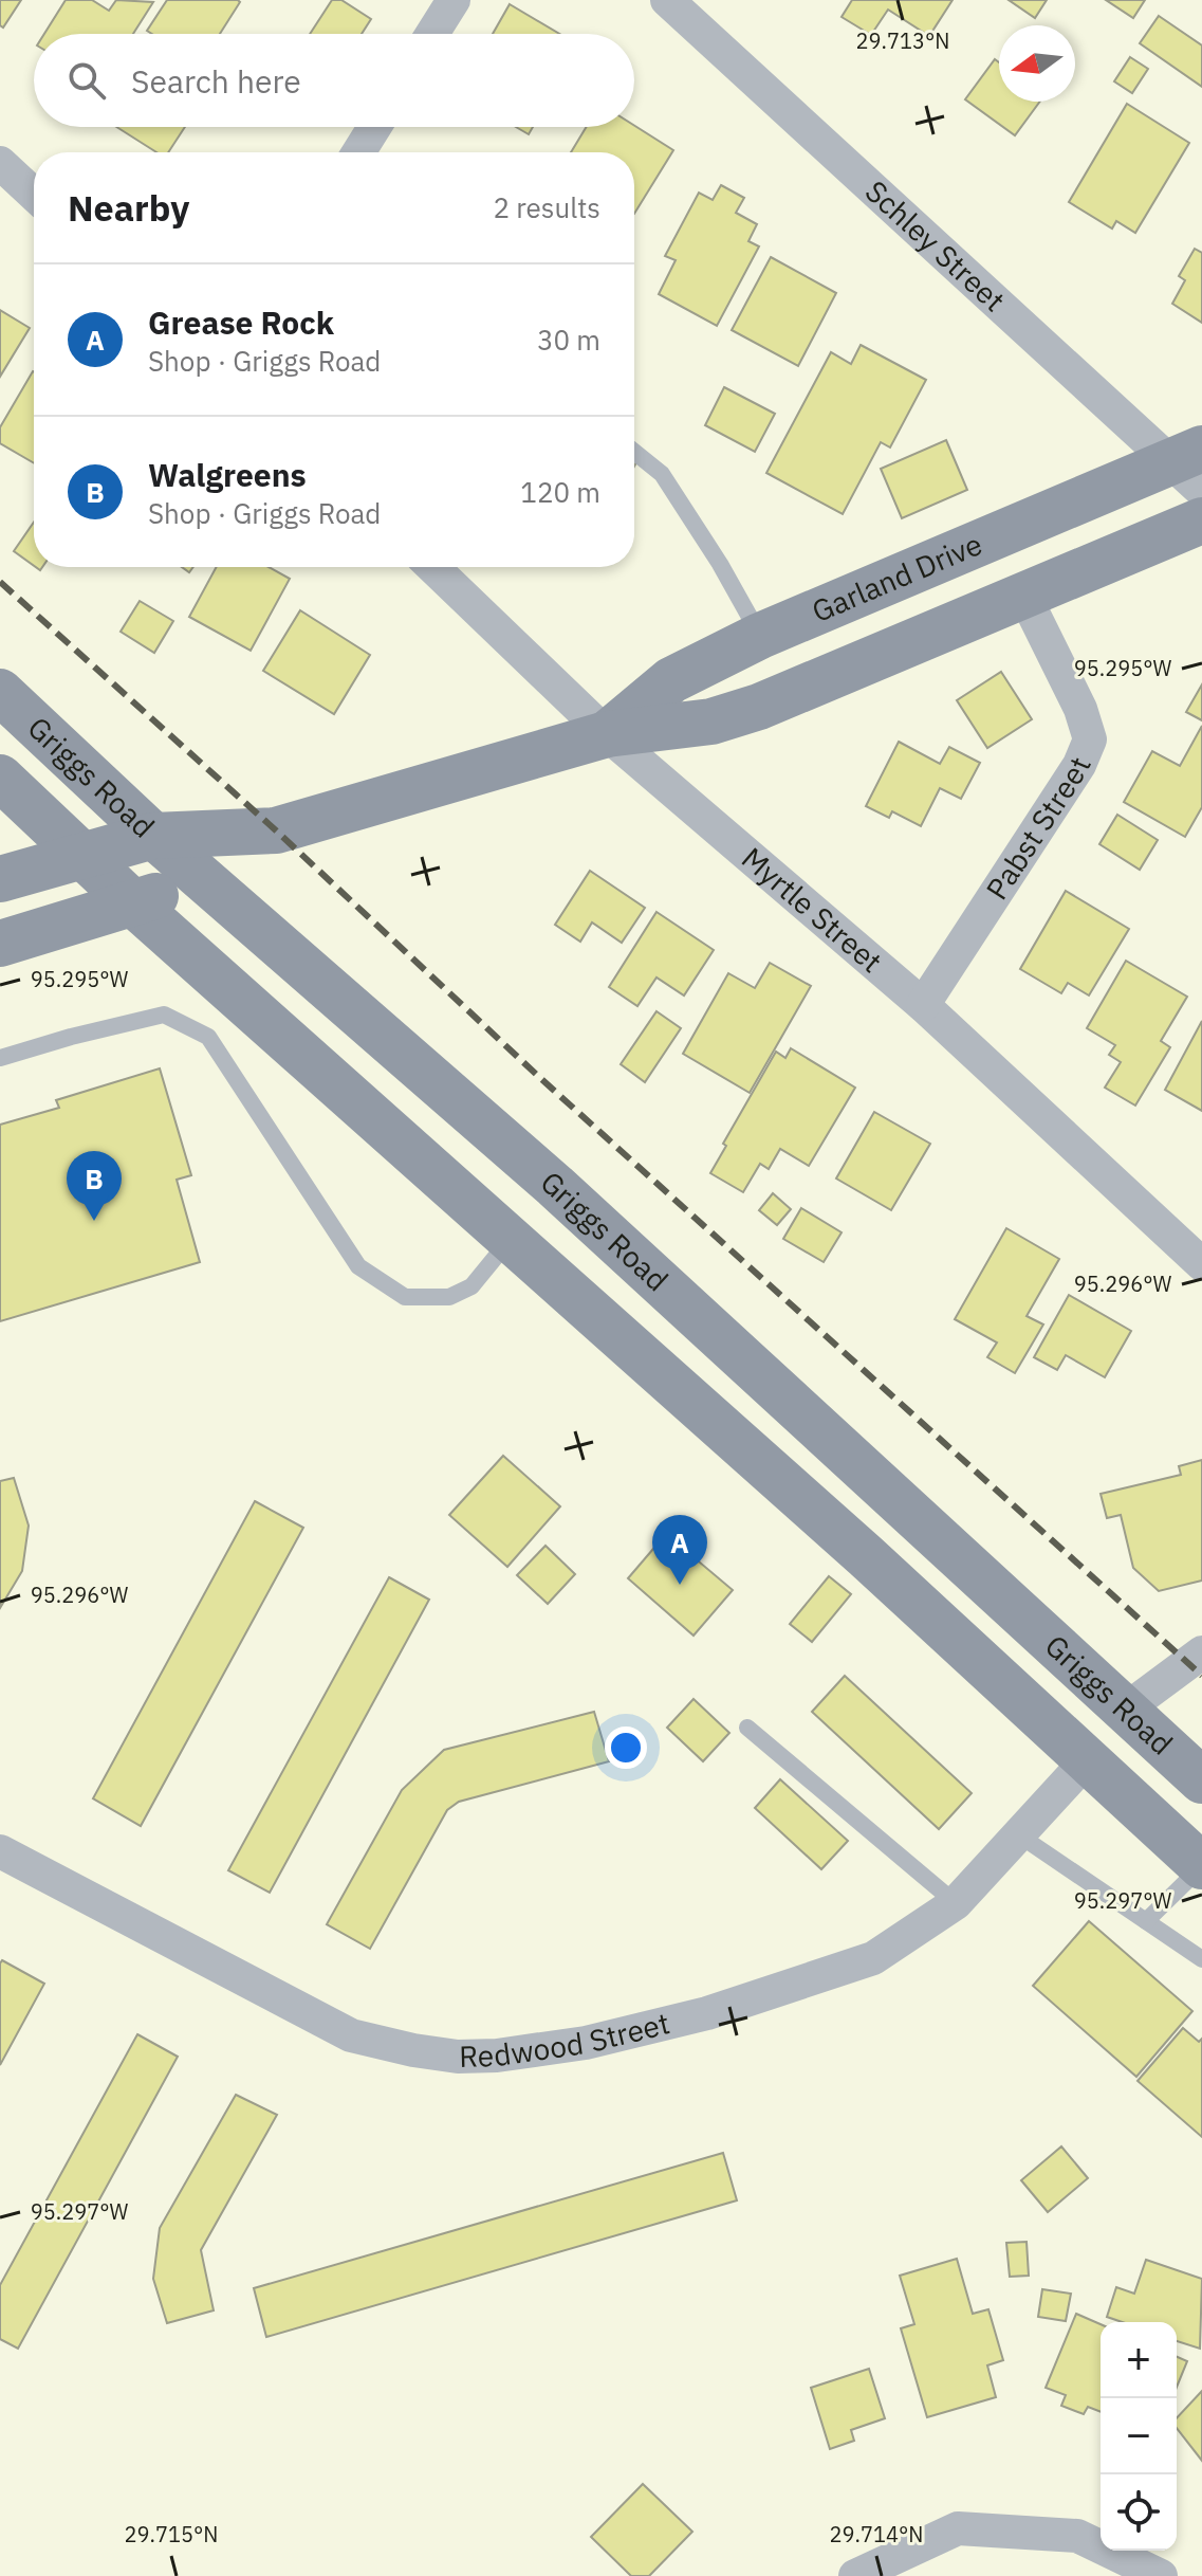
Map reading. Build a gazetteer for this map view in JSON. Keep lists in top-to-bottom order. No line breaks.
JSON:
{"streets":{"main road":["Garland Drive","Griggs Road"],"street":["Schley Street","Pabst Street","Myrtle Street","Redwood Street"]},"crossings":[["Schley Street","Garland Drive"],["Garland Drive","Griggs Road"],["Garland Drive","Pabst Street"],["Garland Drive","Myrtle Street"],["Pabst Street","Myrtle Street"]],"north":"left","page":{"search":"Search here","heading":["Nearby","2 results"],"list":[{"mark":"A","name":"Grease Rock","note":"Shop · Griggs Road","value":"30 m"},{"mark":"B","name":"Walgreens","note":"Shop · Griggs Road","value":"120 m"}],"pins":["B","A"],"map_buttons":["+","−"]},"coordinates":["29.713°N","95.295°W","95.296°W","95.297°W","29.715°N","29.714°N"]}
